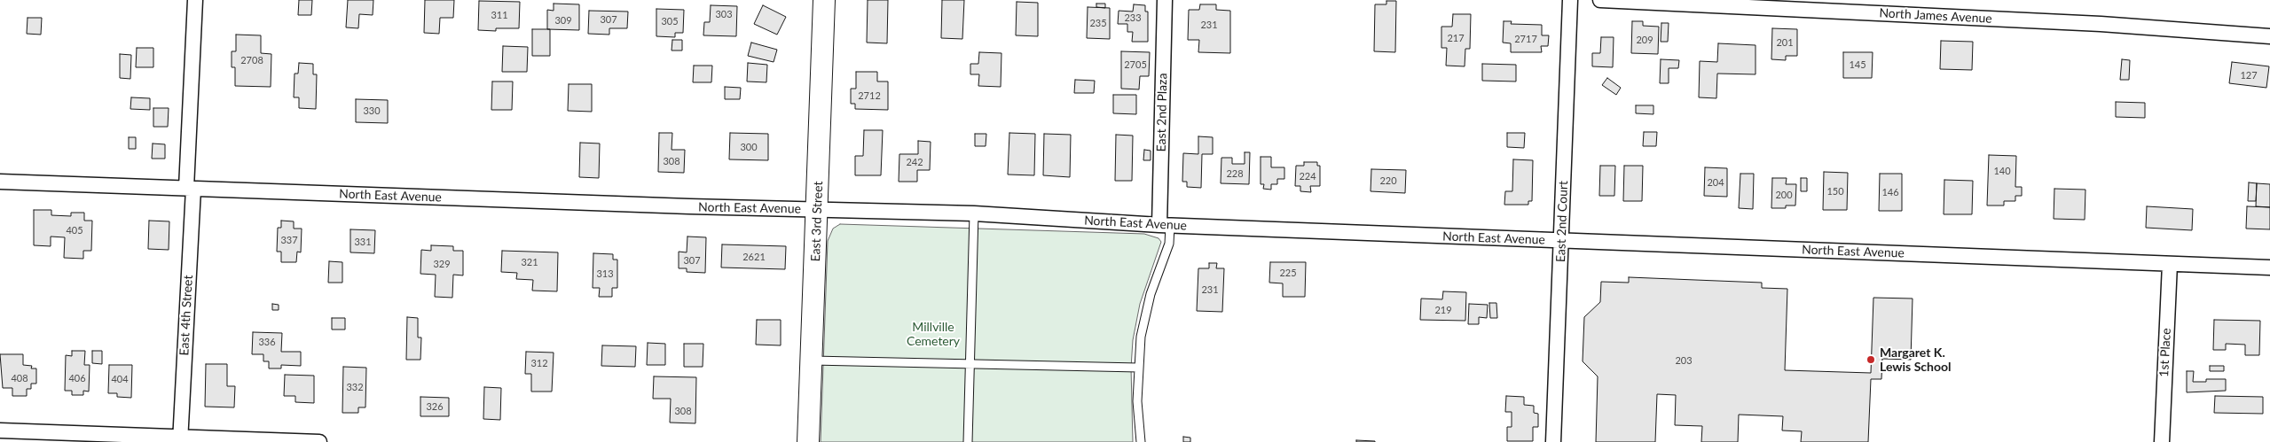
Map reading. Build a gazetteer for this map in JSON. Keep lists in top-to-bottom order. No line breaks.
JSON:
{"streets":{"street":["North James Avenue","East 2nd Plaza","North East Avenue","East 3rd Street","East 2nd Court","East 4th Street","1st Place"]},"crossings":[["East 2nd Plaza","North East Avenue"],["North East Avenue","East 3rd Street"],["North East Avenue","East 2nd Court"],["North East Avenue","East 4th Street"],["North East Avenue","1st Place"]],"parks":["Millville Cemetery"],"places":["Margaret K. Lewis School"],"house_numbers":["303","311","233","307","309","305","235","231","217","2717","209","201","2708","2705","145","127","2712","330","300","308","242","140","228","224","220","204","150","146","200","405","337","331","2621","307","321","329","225","313","231","219","336","203","312","408","406","404","332","326","308"]}
